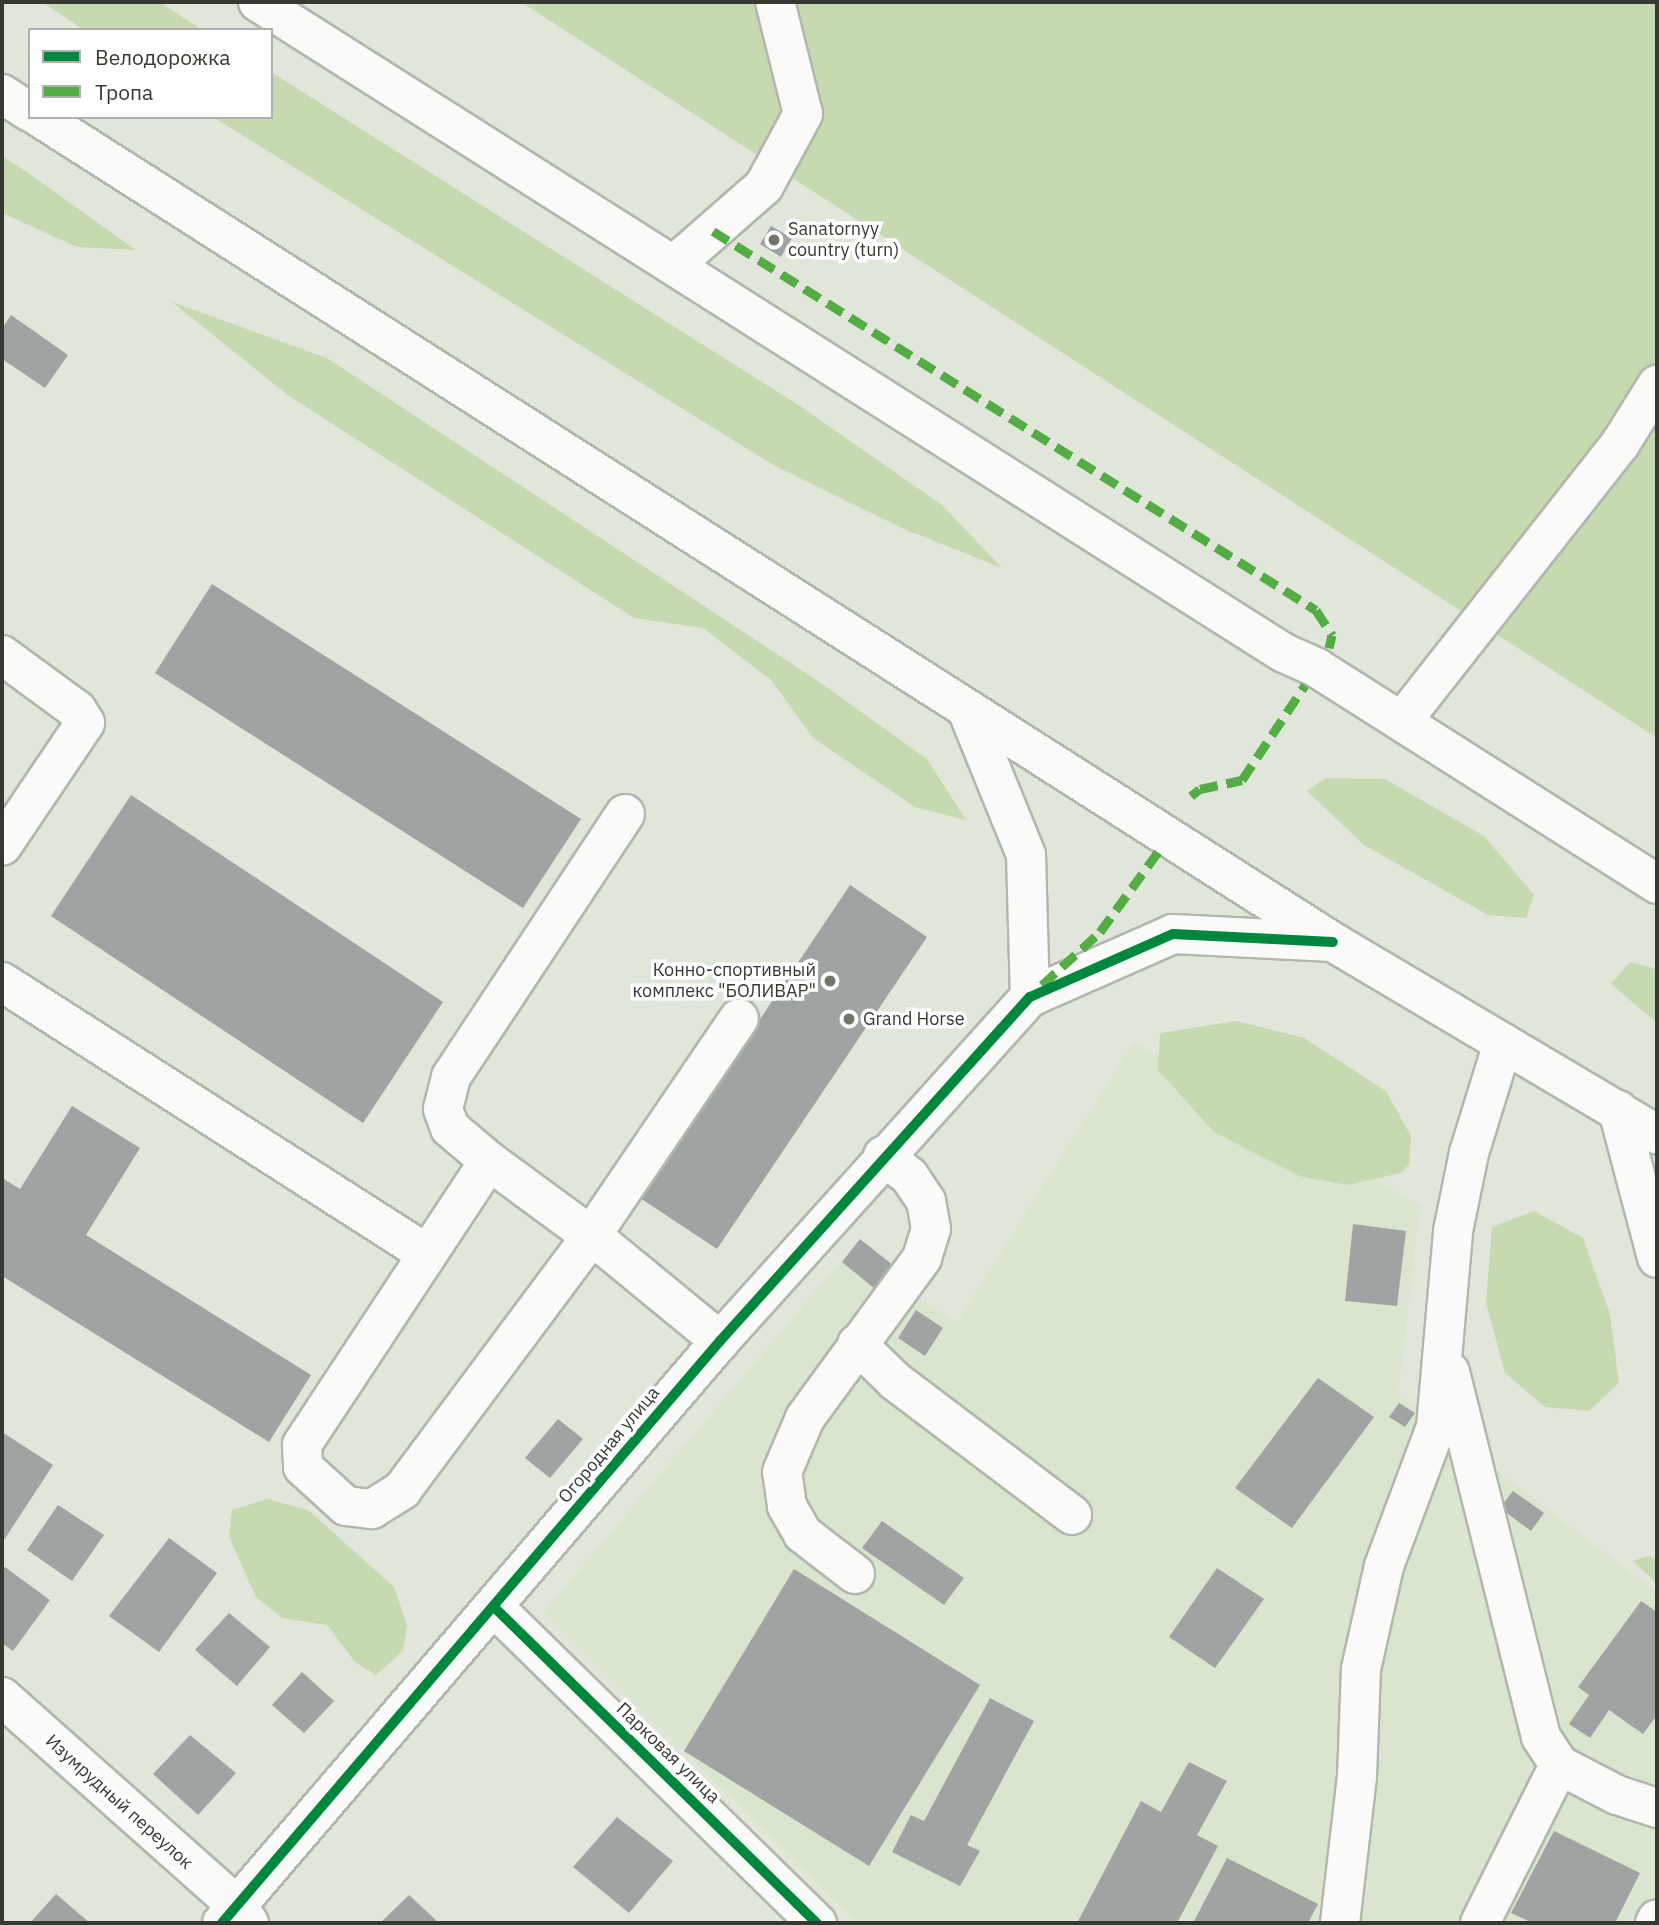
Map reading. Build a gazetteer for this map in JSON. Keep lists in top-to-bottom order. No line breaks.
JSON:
{"streets":{"main road":["Огородная улица","Парковая улица","Изумрудный переулок"]},"crossings":[["Огородная улица","Парковая улица"],["Огородная улица","Изумрудный переулок"]],"places":["Sanatornyy country (turn)","Конно-спортивный комплекс \"БОЛИВАР\"","Grand Horse"],"legend":["Велодорожка","Тропа"]}
